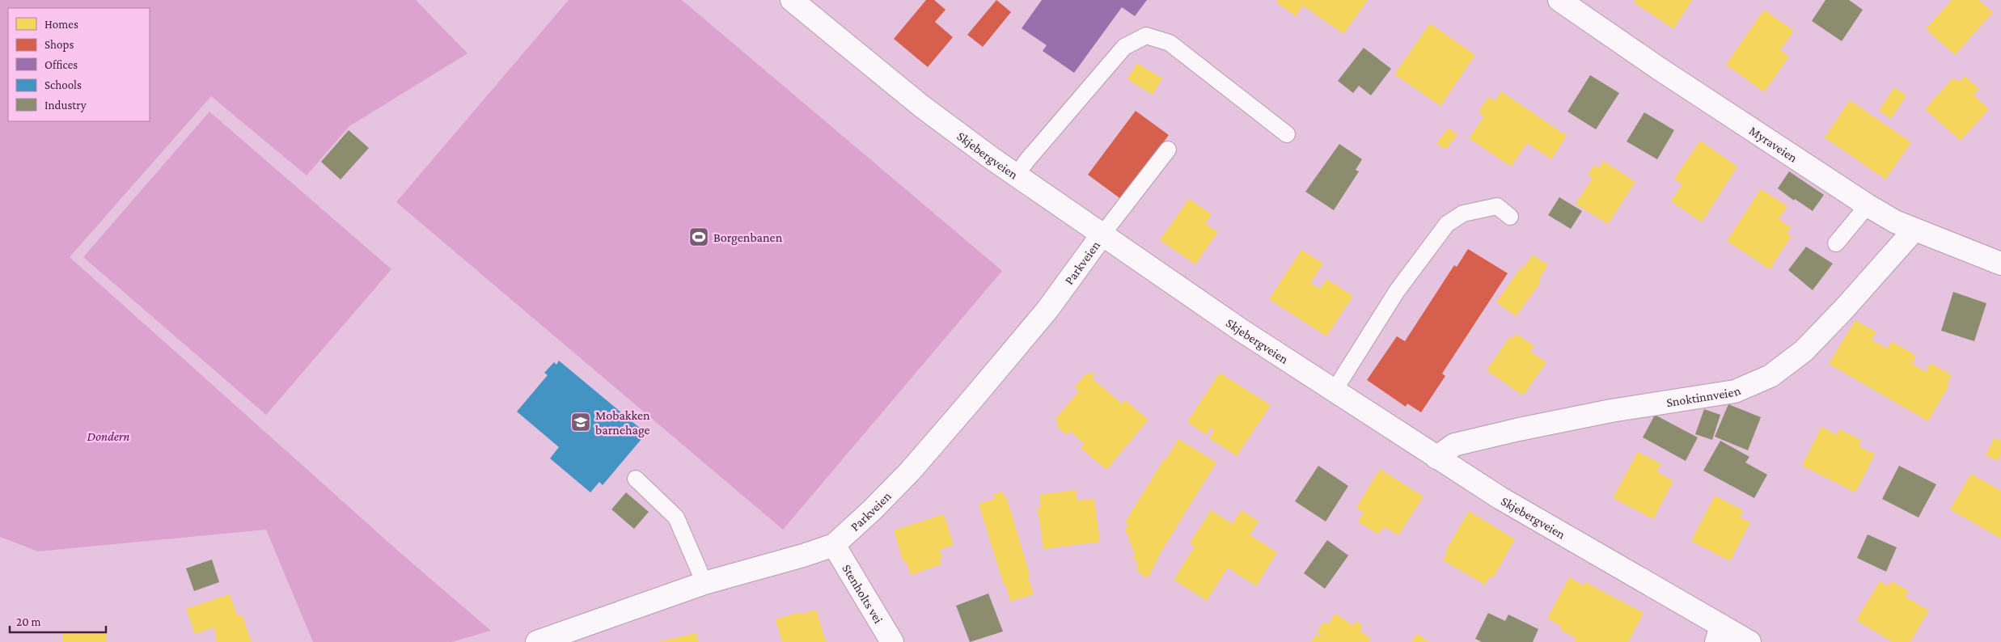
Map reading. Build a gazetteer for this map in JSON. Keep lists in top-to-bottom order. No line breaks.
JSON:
{"streets":{"street":["Myraveien","Skjebergveien","Parkveien","Snoktinnveien","Stenholts vei"]},"crossings":[["Myraveien","Snoktinnveien"],["Skjebergveien","Parkveien"],["Skjebergveien","Snoktinnveien"],["Parkveien","Stenholts vei"]],"parks":["Dondern"],"places":{"sports":["Borgenbanen"],"school or university":["Mobakken barnehage"]},"legend":["Homes","Shops","Offices","Schools","Industry"],"scale_bar":"20 m"}
